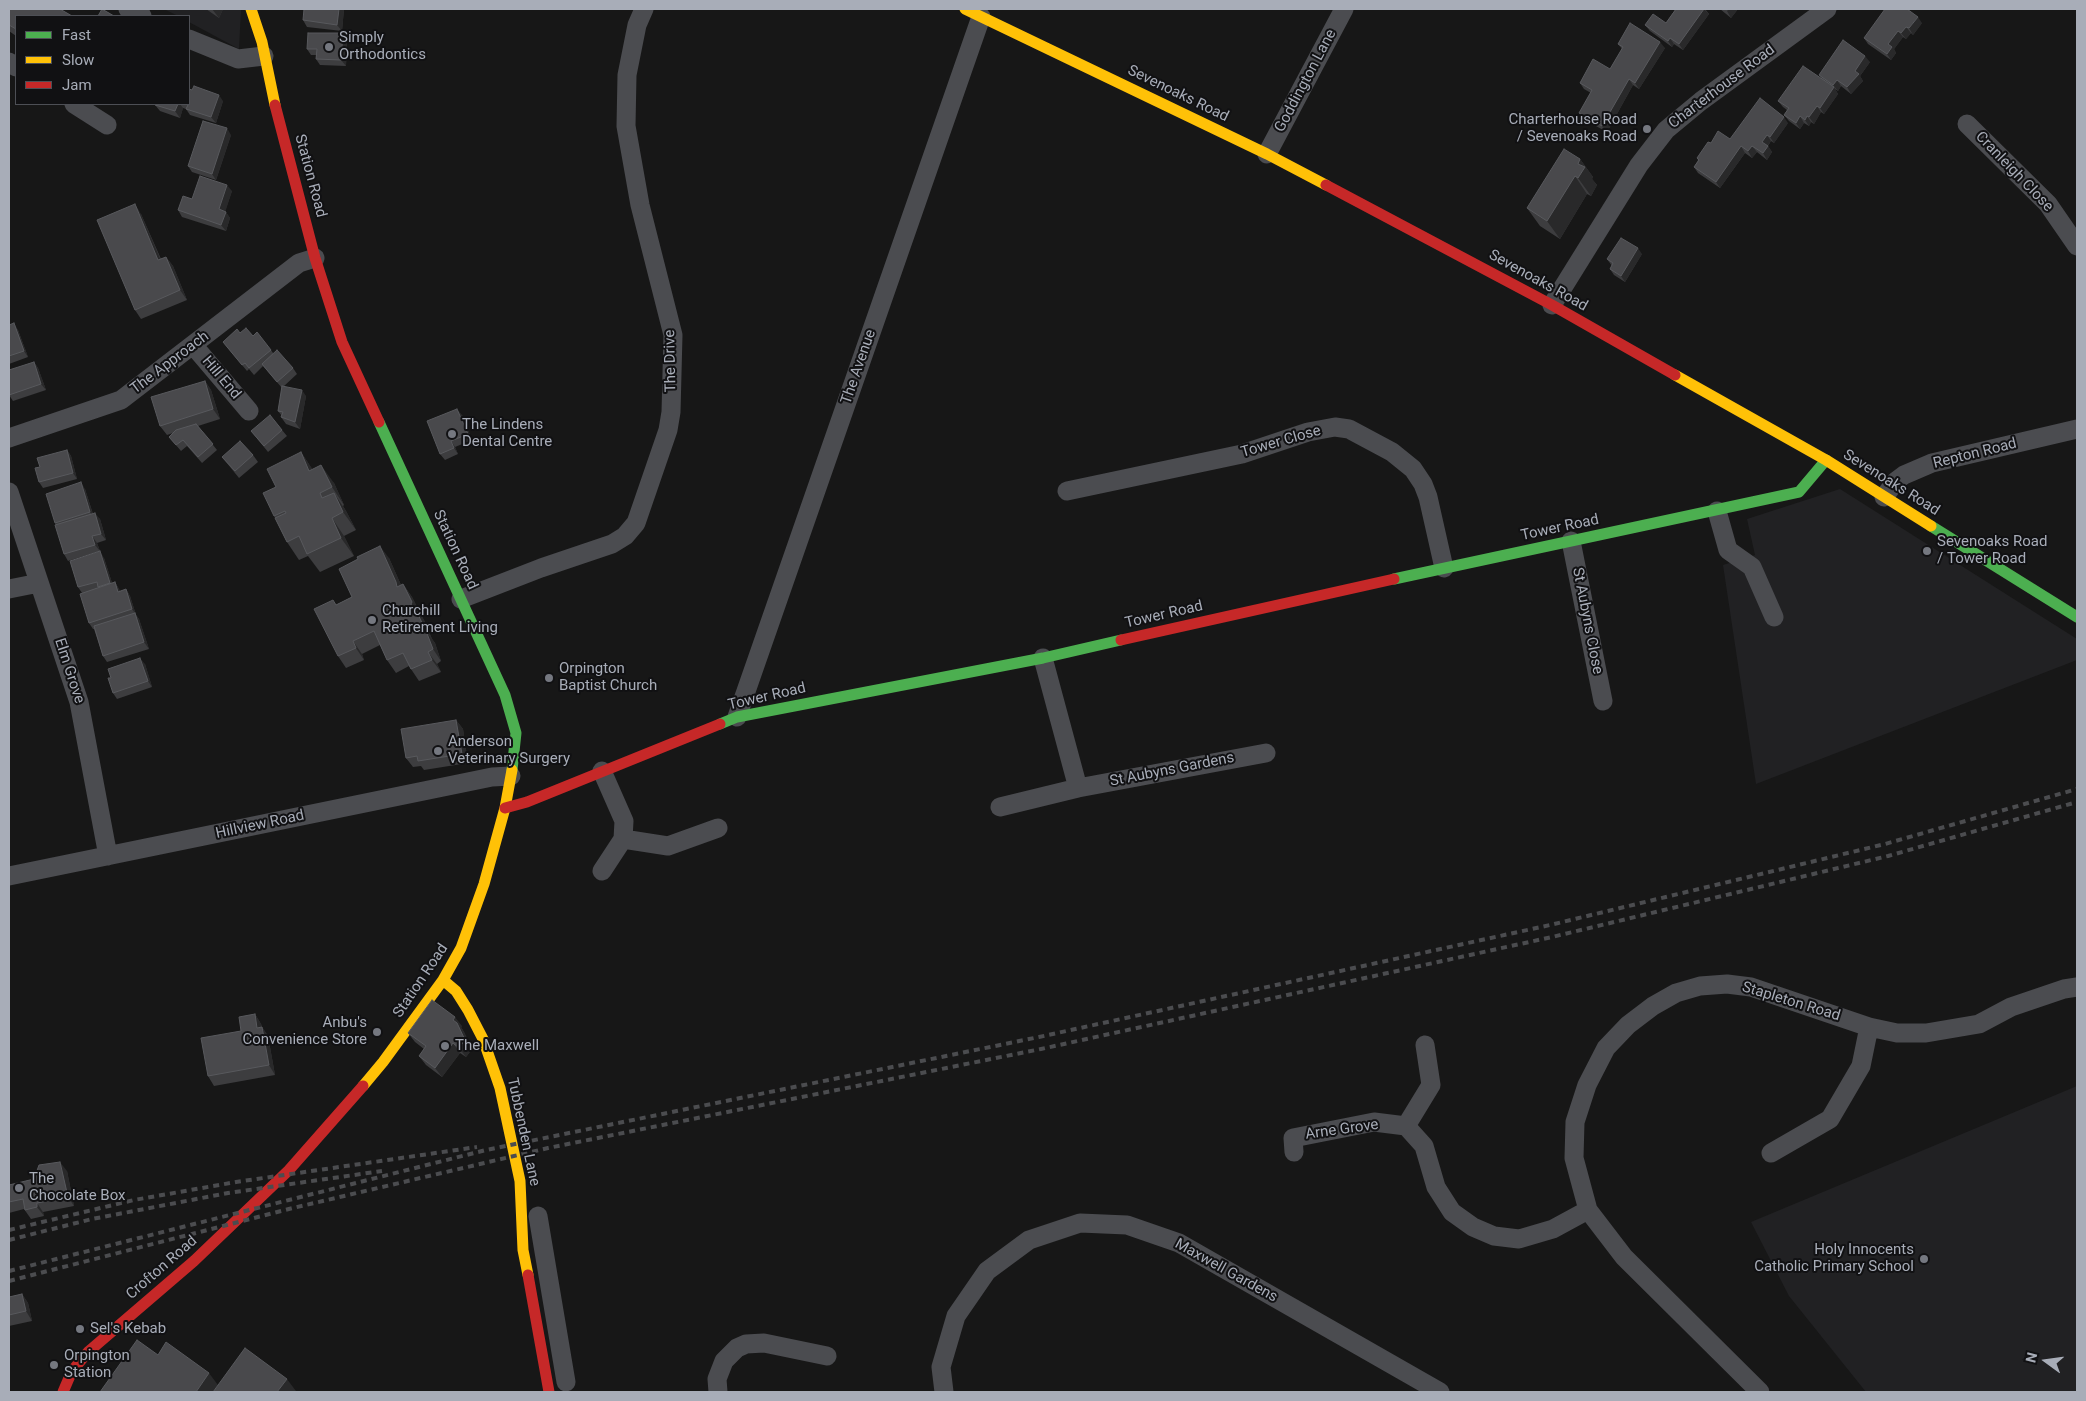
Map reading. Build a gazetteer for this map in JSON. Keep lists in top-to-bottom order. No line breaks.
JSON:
{"streets":{"main road":["Sevenoaks Road","Station Road","Tower Road","Tubbenden Lane","Crofton Road"],"street":["Goddington Lane","Charterhouse Road","Cranleigh Close","The Drive","The Approach","The Avenue","Hill End","Tower Close","Repton Road","St Aubyns Close","Elm Grove","St Aubyns Gardens","Hillview Road","Stapleton Road","Arne Grove","Maxwell Gardens"]},"crossings":[["Goddington Lane","Sevenoaks Road"],["Charterhouse Road","Sevenoaks Road"],["Sevenoaks Road","The Avenue"],["Sevenoaks Road","Repton Road"],["Sevenoaks Road","Tower Road"],["Station Road","The Drive"],["Station Road","The Approach"],["Station Road","Tower Road"],["Station Road","Hillview Road"],["Station Road","Tubbenden Lane"],["Station Road","Crofton Road"],["The Approach","Hill End"],["The Avenue","Tower Road"],["Tower Close","Tower Road"],["Tower Road","St Aubyns Close"],["Elm Grove","Hillview Road"]],"places":["Simply Orthodontics","Charterhouse Road / Sevenoaks Road","The Lindens Dental Centre","Sevenoaks Road / Tower Road","Churchill Retirement Living","Orpington Baptist Church","Anderson Veterinary Surgery","Anbu's Convenience Store","The Maxwell","The Chocolate Box","Holy Innocents Catholic Primary School","Sel's Kebab","Orpington Station"],"legend":["Fast","Slow","Jam"],"north":"left"}
